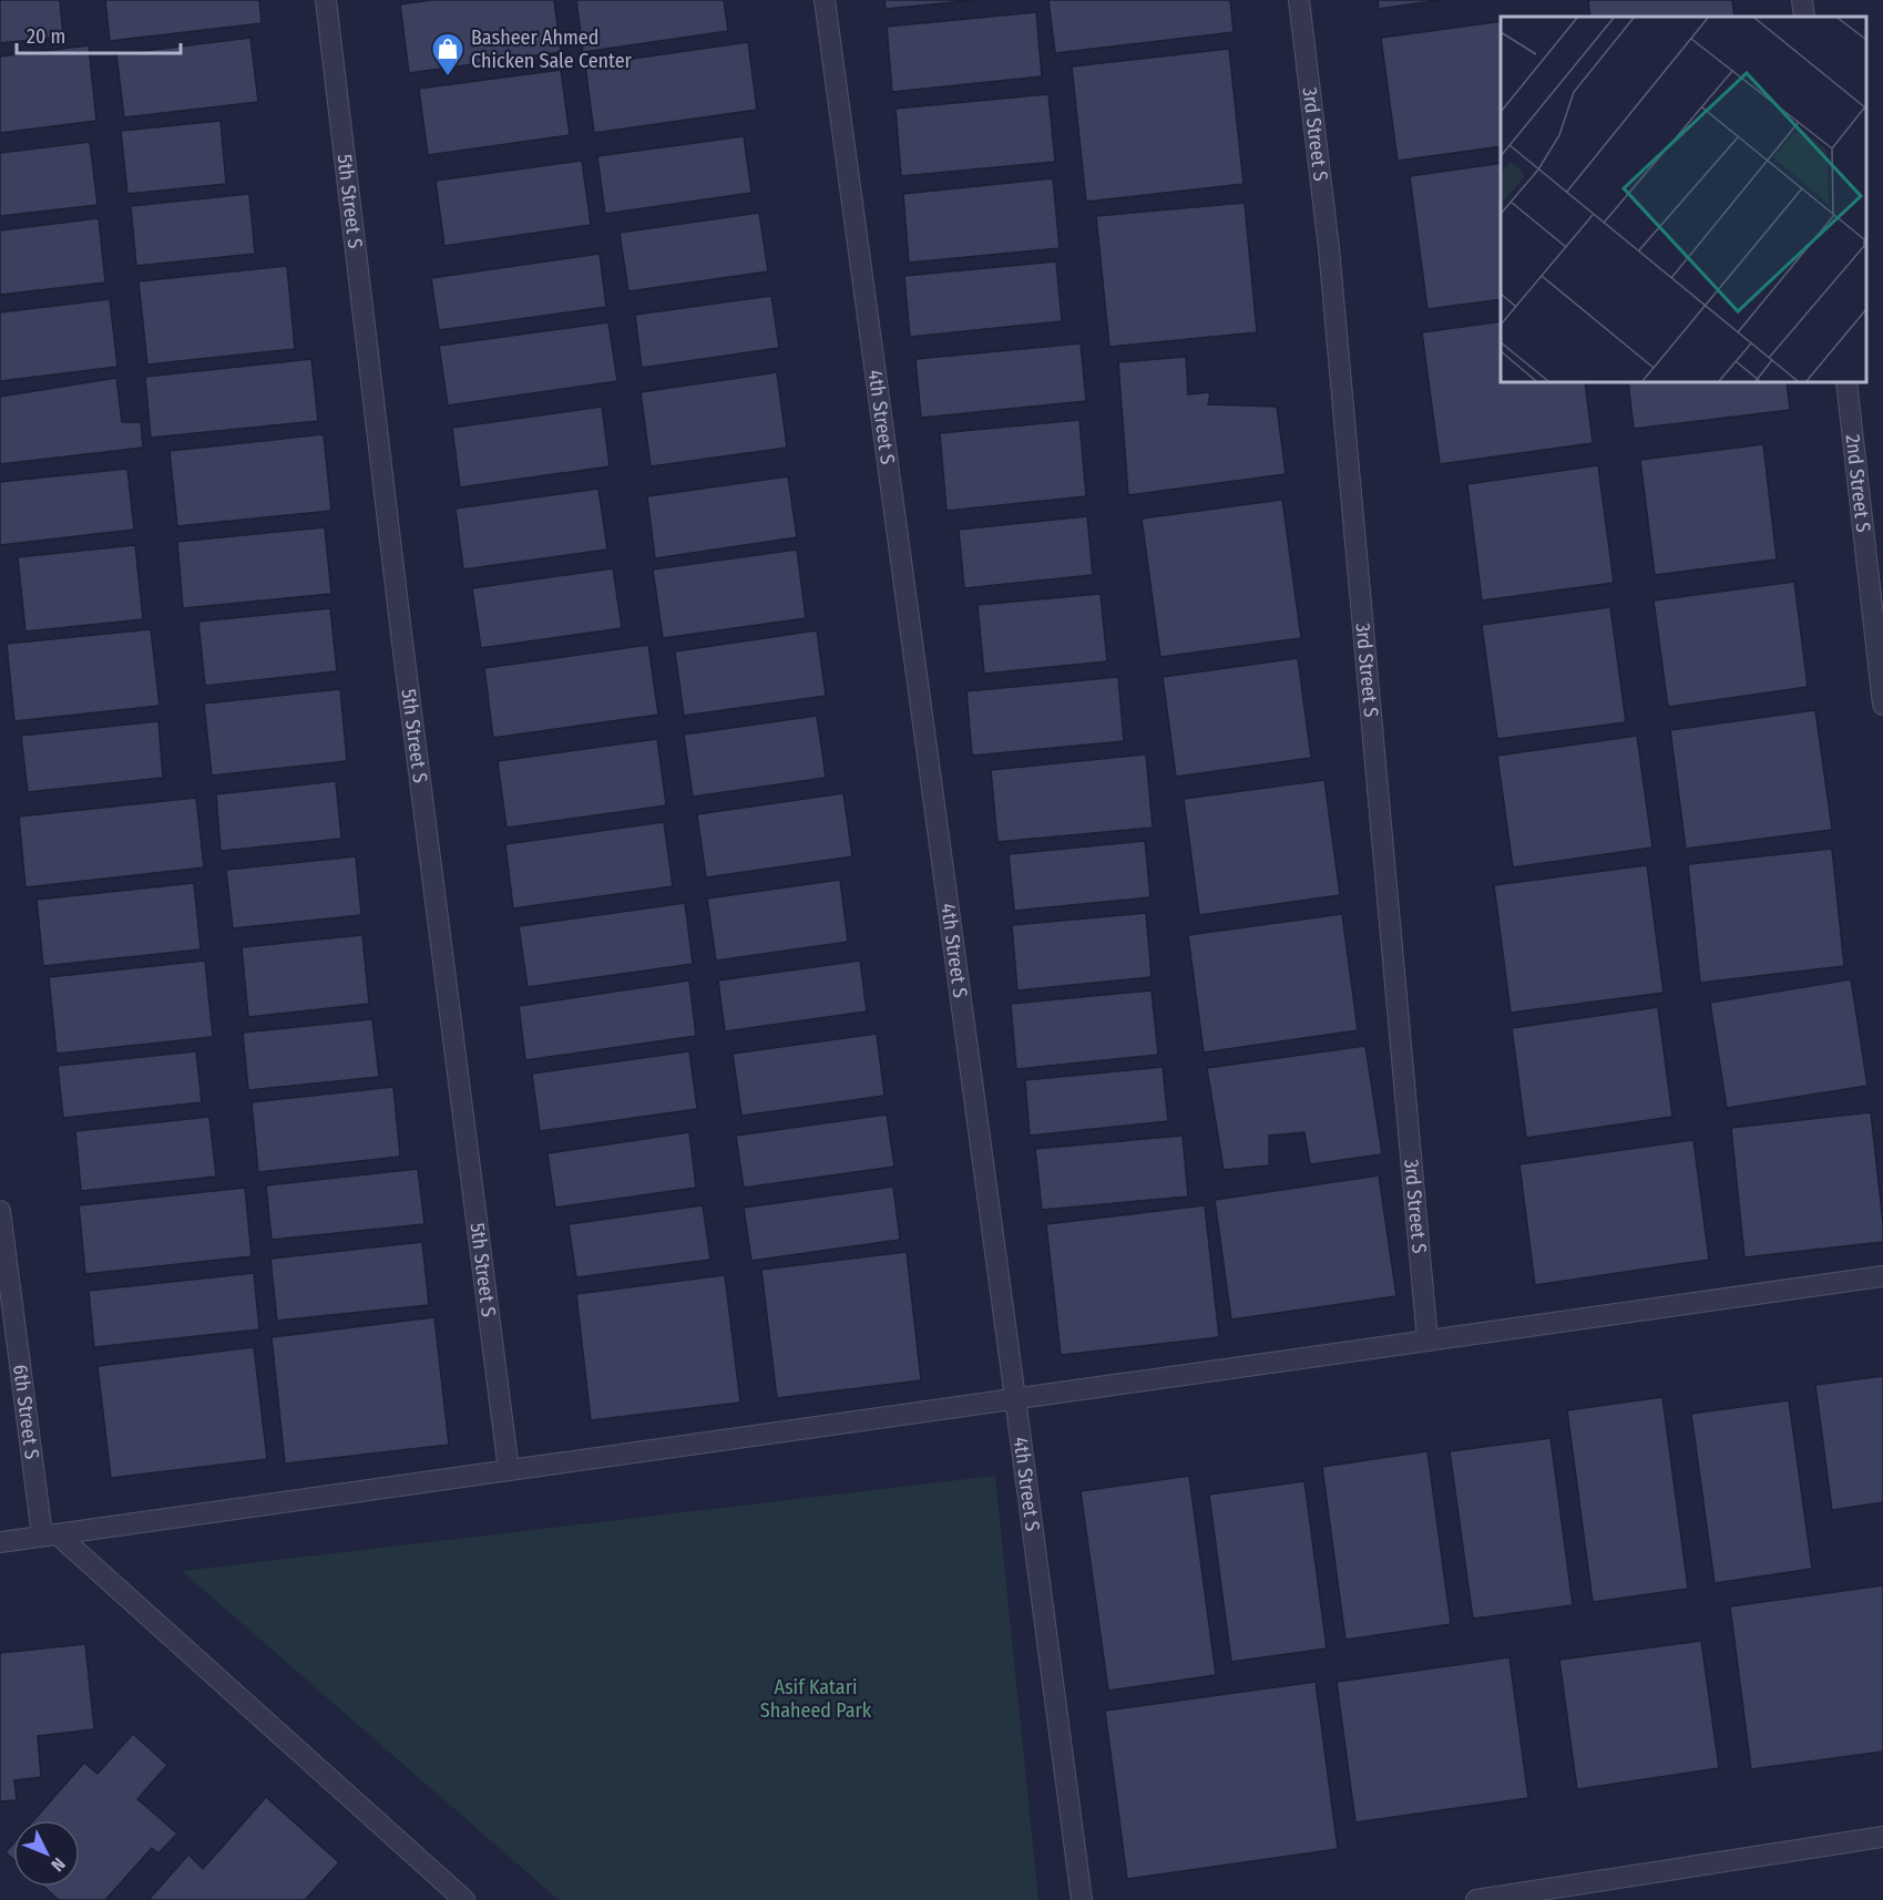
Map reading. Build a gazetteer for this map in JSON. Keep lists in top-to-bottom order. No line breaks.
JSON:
{"streets":{"street":["3rd Street S","5th Street S","4th Street S","2nd Street S","6th Street S"]},"parks":["Asif Katari Shaheed Park"],"places":{"shop":["Basheer Ahmed Chicken Sale Center"]},"scale_bar":"20 m","north":"bottom right"}
